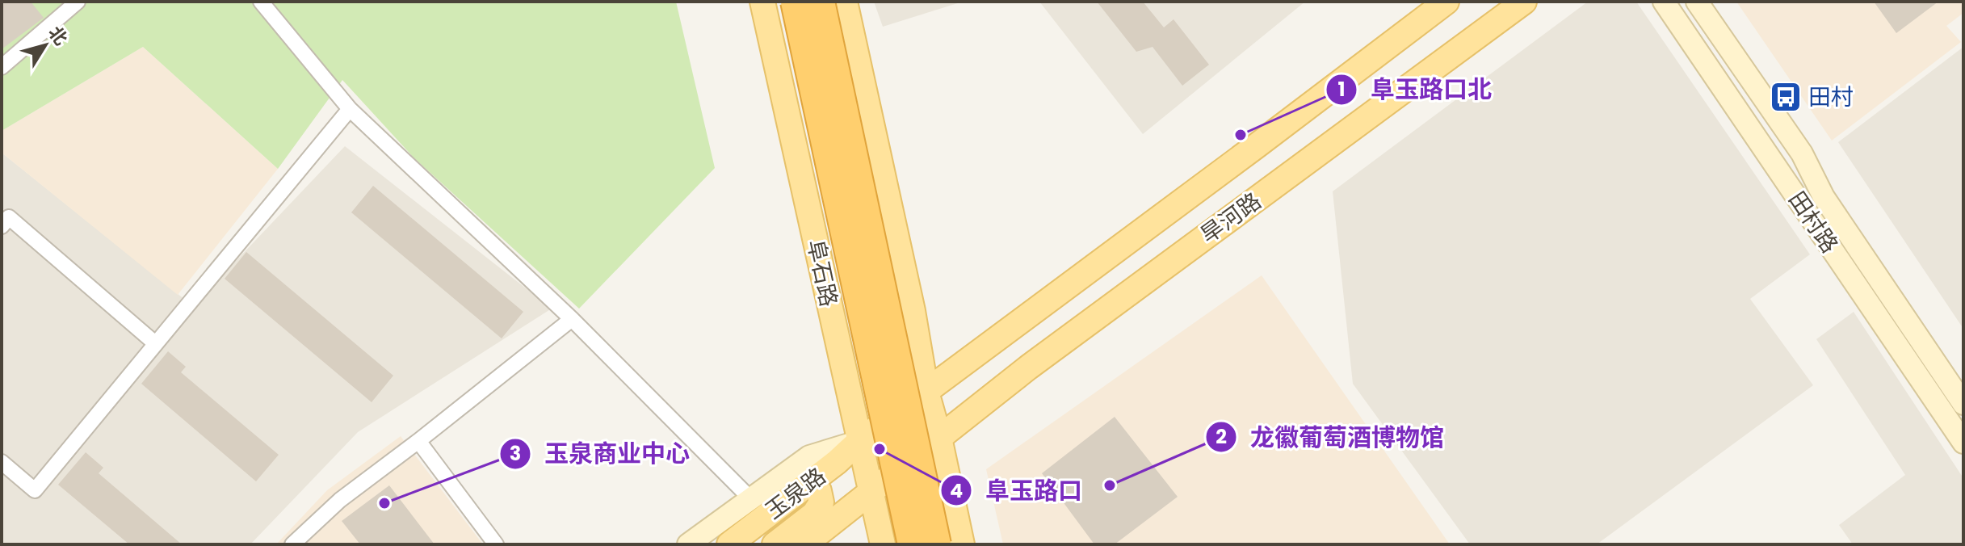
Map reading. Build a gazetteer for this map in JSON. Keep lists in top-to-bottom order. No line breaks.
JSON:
{"streets":{"highway":["阜石路"],"main road":["旱河路","田村路","玉泉路"]},"crossings":[["旱河路","阜石路"],["旱河路","玉泉路"],["阜石路","玉泉路"]],"places":{"bus stop":["田村"],"other":["阜玉路口北","阜玉路口","龙徽葡萄酒博物馆","玉泉商业中心"]},"north":"top right"}
